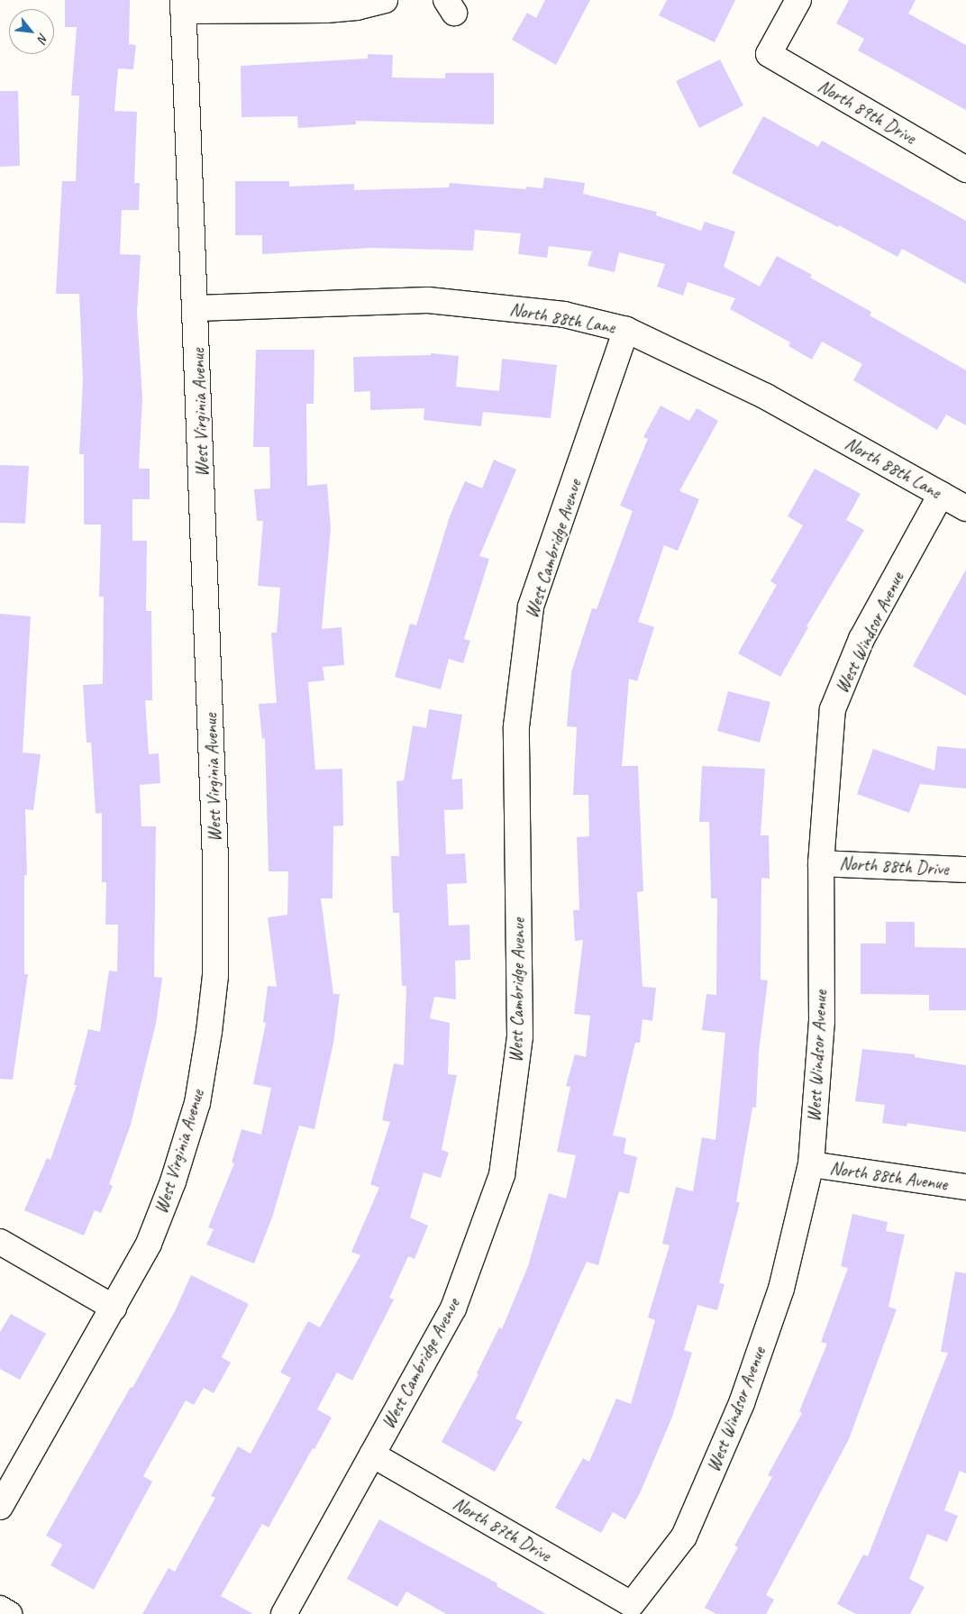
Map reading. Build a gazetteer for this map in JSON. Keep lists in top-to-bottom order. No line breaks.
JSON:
{"streets":{"street":["North 89th Drive","North 88th Lane","West Virginia Avenue","West Cambridge Avenue","West Windsor Avenue","North 88th Drive","North 88th Avenue","North 87th Drive"]},"crossings":[["North 88th Lane","West Virginia Avenue"],["North 88th Lane","West Cambridge Avenue"],["North 88th Lane","West Windsor Avenue"],["West Cambridge Avenue","North 87th Drive"],["West Windsor Avenue","North 88th Drive"],["West Windsor Avenue","North 88th Avenue"],["West Windsor Avenue","North 87th Drive"]],"north":"bottom right"}
